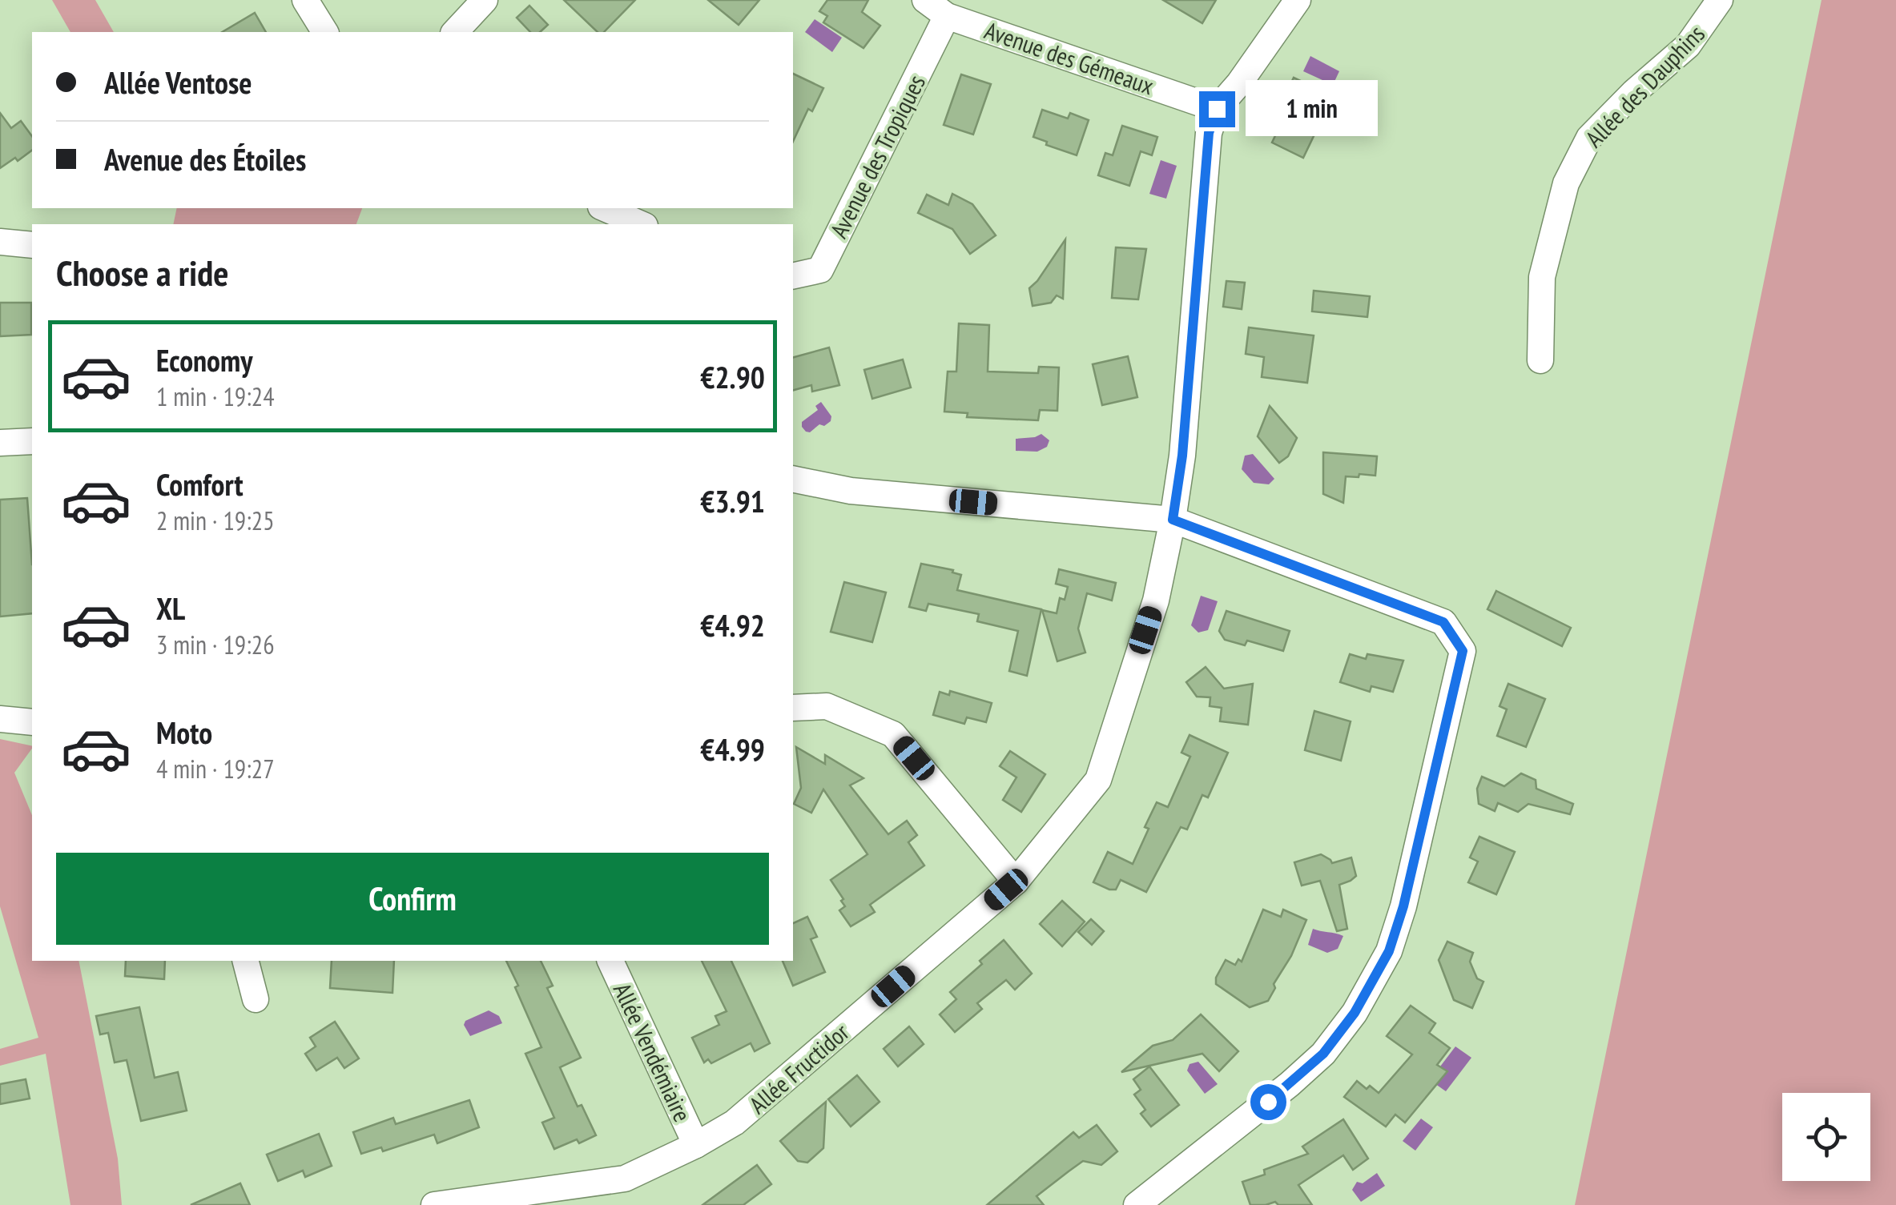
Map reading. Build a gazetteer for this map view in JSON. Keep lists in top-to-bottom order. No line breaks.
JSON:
{"streets":{"street":["Avenue des Gémeaux","Allée des Dauphins","Avenue des Tropiques","Allée Vendémiaire","Allée Fructidor"]},"crossings":[["Avenue des Gémeaux","Avenue des Tropiques"],["Avenue des Gémeaux","Allée Fructidor"],["Allée Vendémiaire","Allée Fructidor"]],"page":{"banner":["Allée Ventose","Avenue des Étoiles"],"bubble":"1 min","heading":"Choose a ride","list":[{"name":"Economy","note":"1 min · 19:24","value":"€2.90"},{"name":"Comfort","note":"2 min · 19:25","value":"€3.91"},{"name":"XL","note":"3 min · 19:26","value":"€4.92"},{"name":"Moto","note":"4 min · 19:27","value":"€4.99"}],"buttons":"Confirm"}}
